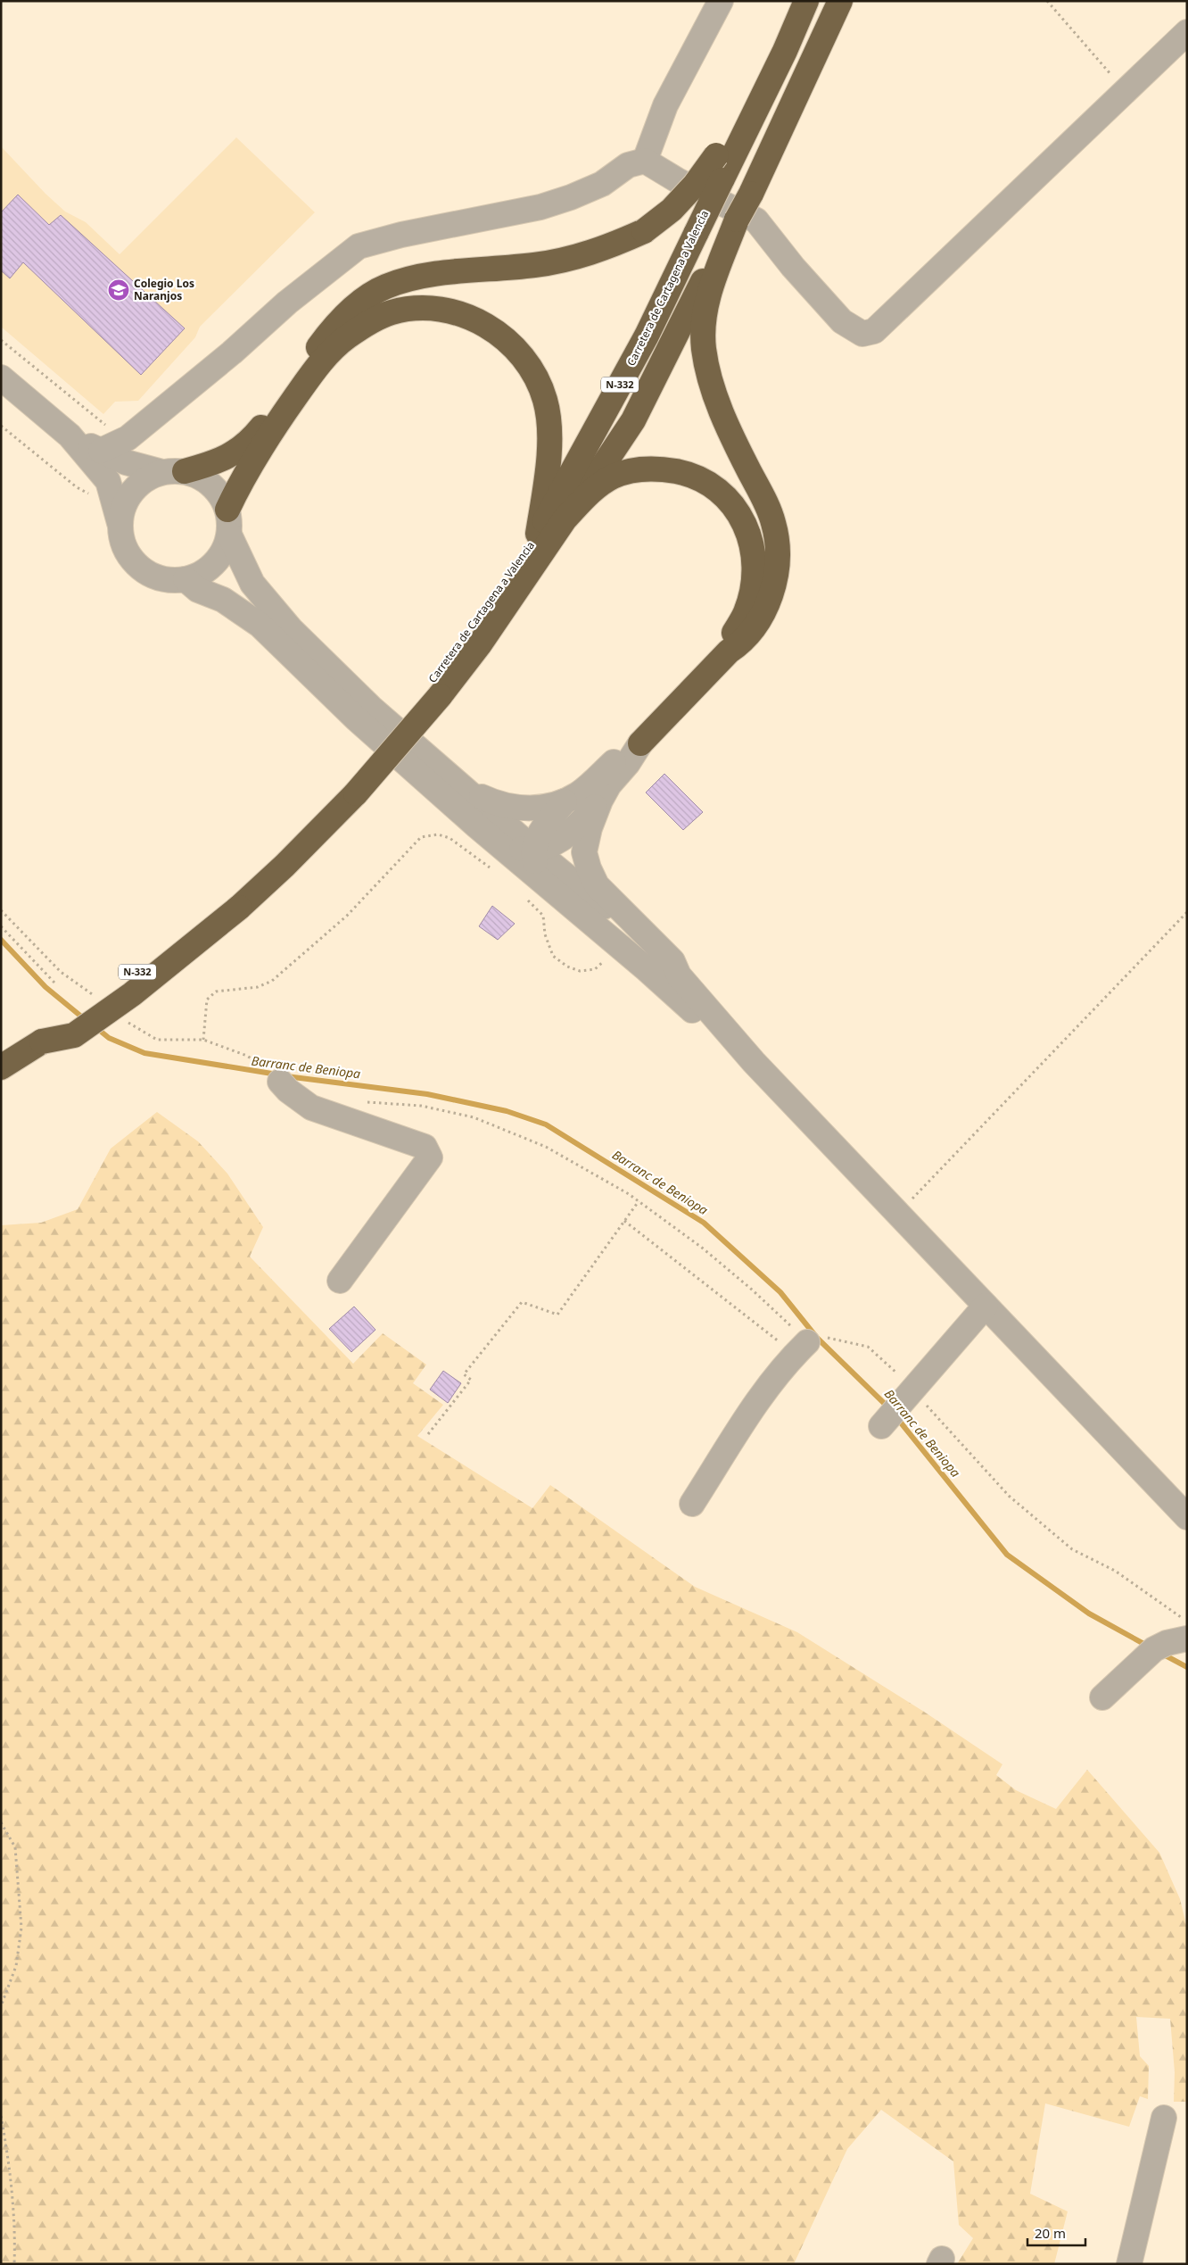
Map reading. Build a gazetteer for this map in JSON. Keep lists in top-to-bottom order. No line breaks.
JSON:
{"streets":{"highway":["Carretera de Cartagena a Valencia","N-332"]},"water":["Barranc de Beniopa"],"places":{"school or university":["Colegio Los Naranjos"]},"scale_bar":"20 m"}
